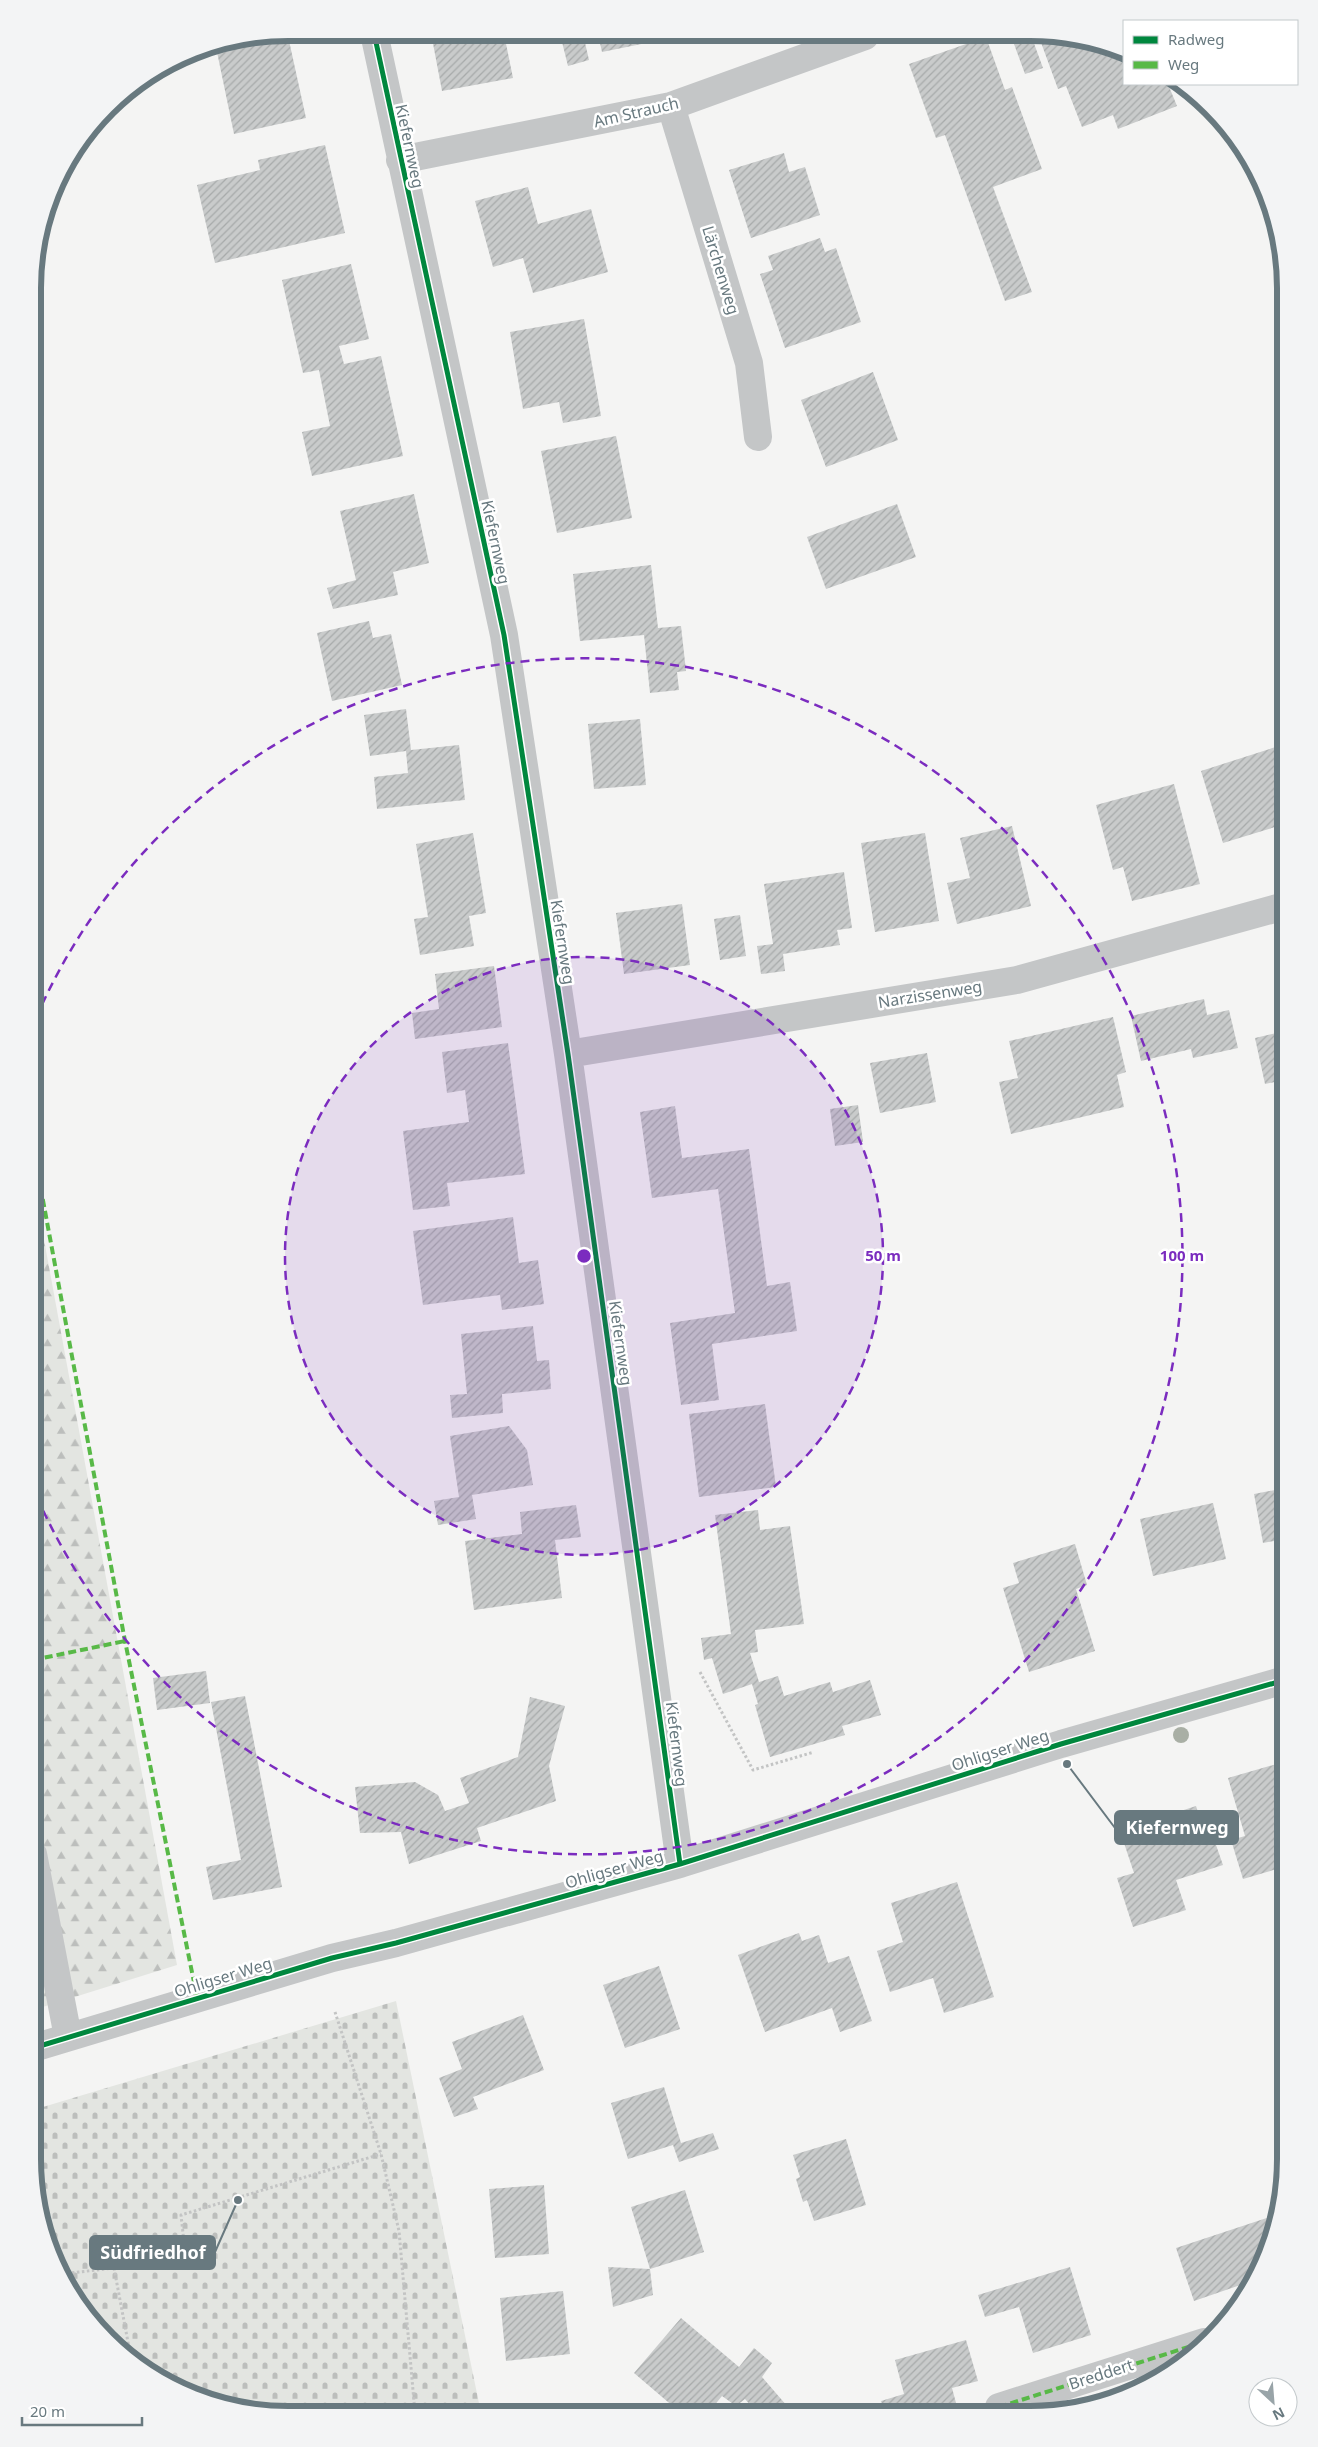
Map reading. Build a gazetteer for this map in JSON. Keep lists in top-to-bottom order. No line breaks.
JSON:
{"streets":{"street":["Am Strauch","Kiefernweg","Lärchenweg","Narzissenweg","Ohligser Weg","Breddert"]},"crossings":[["Am Strauch","Kiefernweg"],["Am Strauch","Lärchenweg"],["Kiefernweg","Narzissenweg"],["Kiefernweg","Ohligser Weg"]],"places":["Kiefernweg","Südfriedhof"],"legend":["Radweg","Weg"],"scale_bar":"20 m","north":"bottom right","rings":["50 m","100 m"]}
